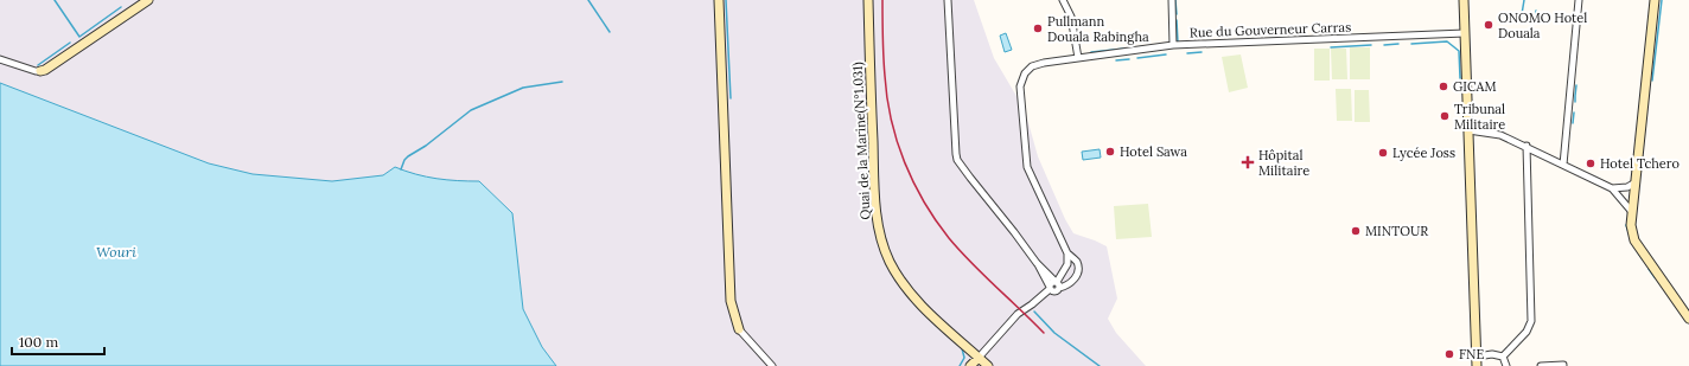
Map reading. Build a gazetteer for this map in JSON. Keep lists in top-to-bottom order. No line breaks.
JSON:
{"streets":{"street":["Rue du Gouverneur Carras","Quai de la Marine(N°1.031)"]},"water":["Wouri"],"places":{"other":["ONOMO Hotel Douala","Pullmann Douala Rabingha","GICAM","Tribunal Militaire","Hotel Sawa","Lycée Joss","Hotel Tchero","MINTOUR","FNE"],"health":["Hôpital Militaire"]},"scale_bar":"100 m"}
